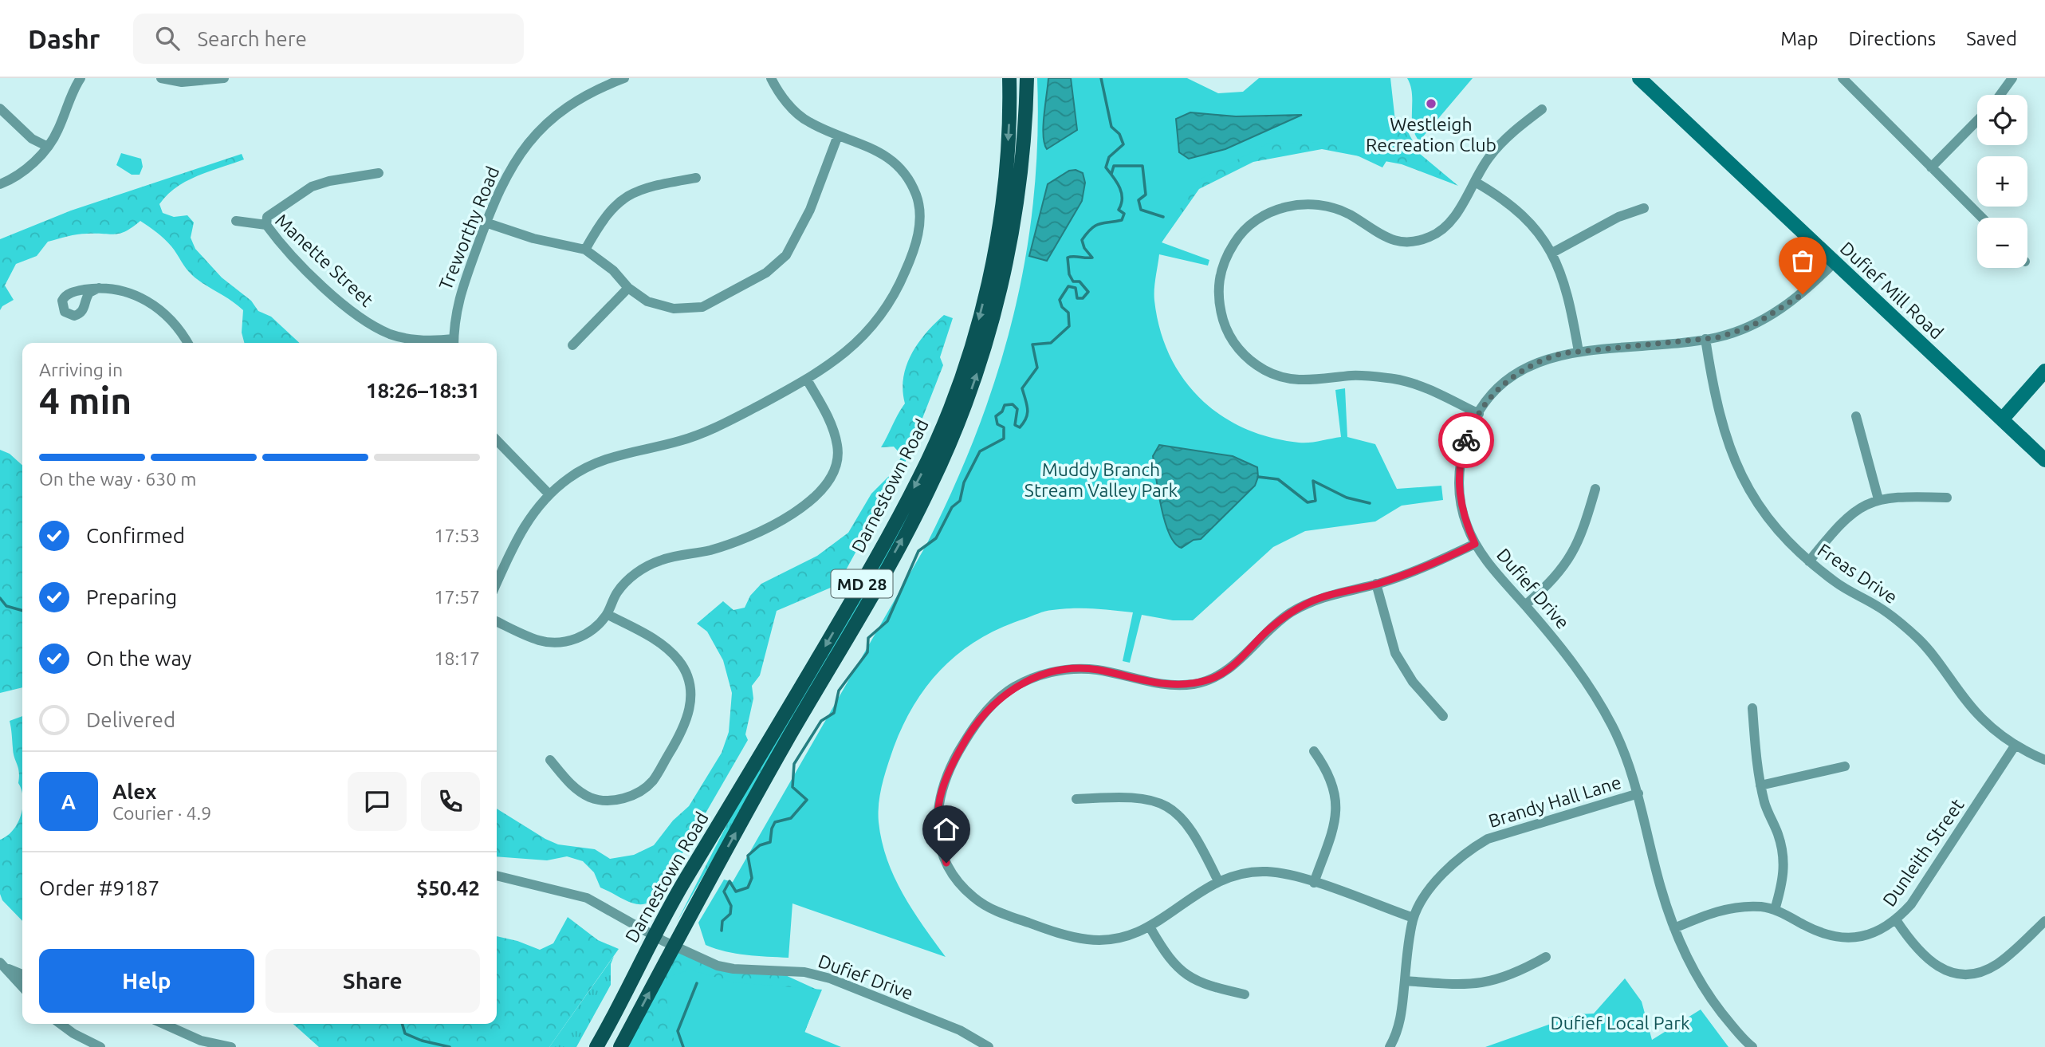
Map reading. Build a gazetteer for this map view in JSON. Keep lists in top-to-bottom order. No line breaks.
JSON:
{"streets":{"main road":["Dufief Mill Road","Darnestown Road","MD 28"],"street":["Treworthy Road","Manette Street","Freas Drive","Dufief Drive","Brandy Hall Lane","Dunleith Street"]},"crossings":[["Treworthy Road","Manette Street"],["Dufief Mill Road","Dufief Drive"],["Darnestown Road","Dufief Drive"],["Freas Drive","Dufief Drive"],["Freas Drive","Dunleith Street"],["Dufief Drive","Brandy Hall Lane"],["Dufief Drive","Dunleith Street"]],"parks":["Muddy Branch Stream Valley Park","Dufief Local Park"],"places":["Westleigh Recreation Club"],"page":{"header":"Dashr","search":"Search here","nav":["Map","Directions","Saved"],"map_buttons":["+","−"],"heading":["4 min","Arriving in","18:26–18:31"],"panel":["Alex","Courier · 4.9","Order #9187","$50.42"],"bar":"On the way · 630 m","list":[["Confirmed","17:53"],["Preparing","17:57"],["On the way","18:17"],"Delivered"],"round":"A","buttons":["Help","Share"]}}
